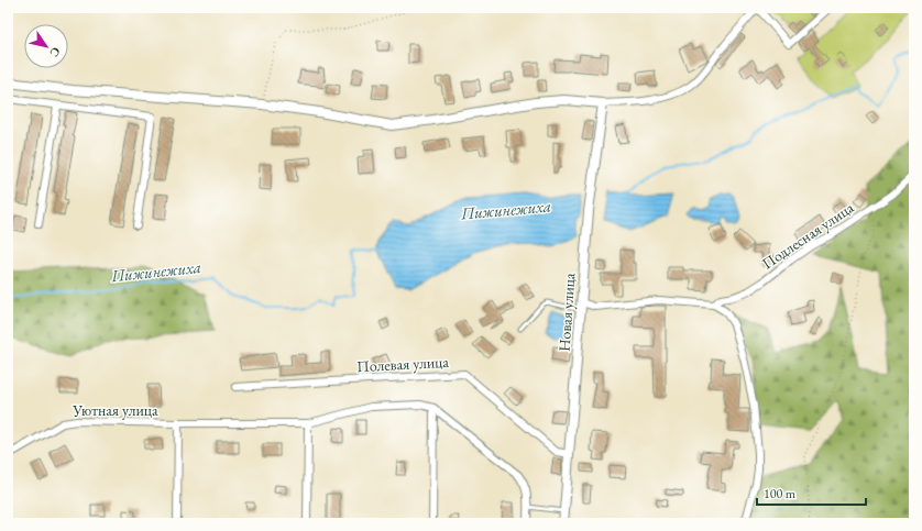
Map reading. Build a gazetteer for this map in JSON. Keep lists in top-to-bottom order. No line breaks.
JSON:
{"streets":{"street":["Подлесная улица","Новая улица","Полевая улица","Уютная улица"]},"crossings":[["Новая улица","Полевая улица"]],"water":["Пижинежиха"],"scale_bar":"100 m","north":"bottom right"}
